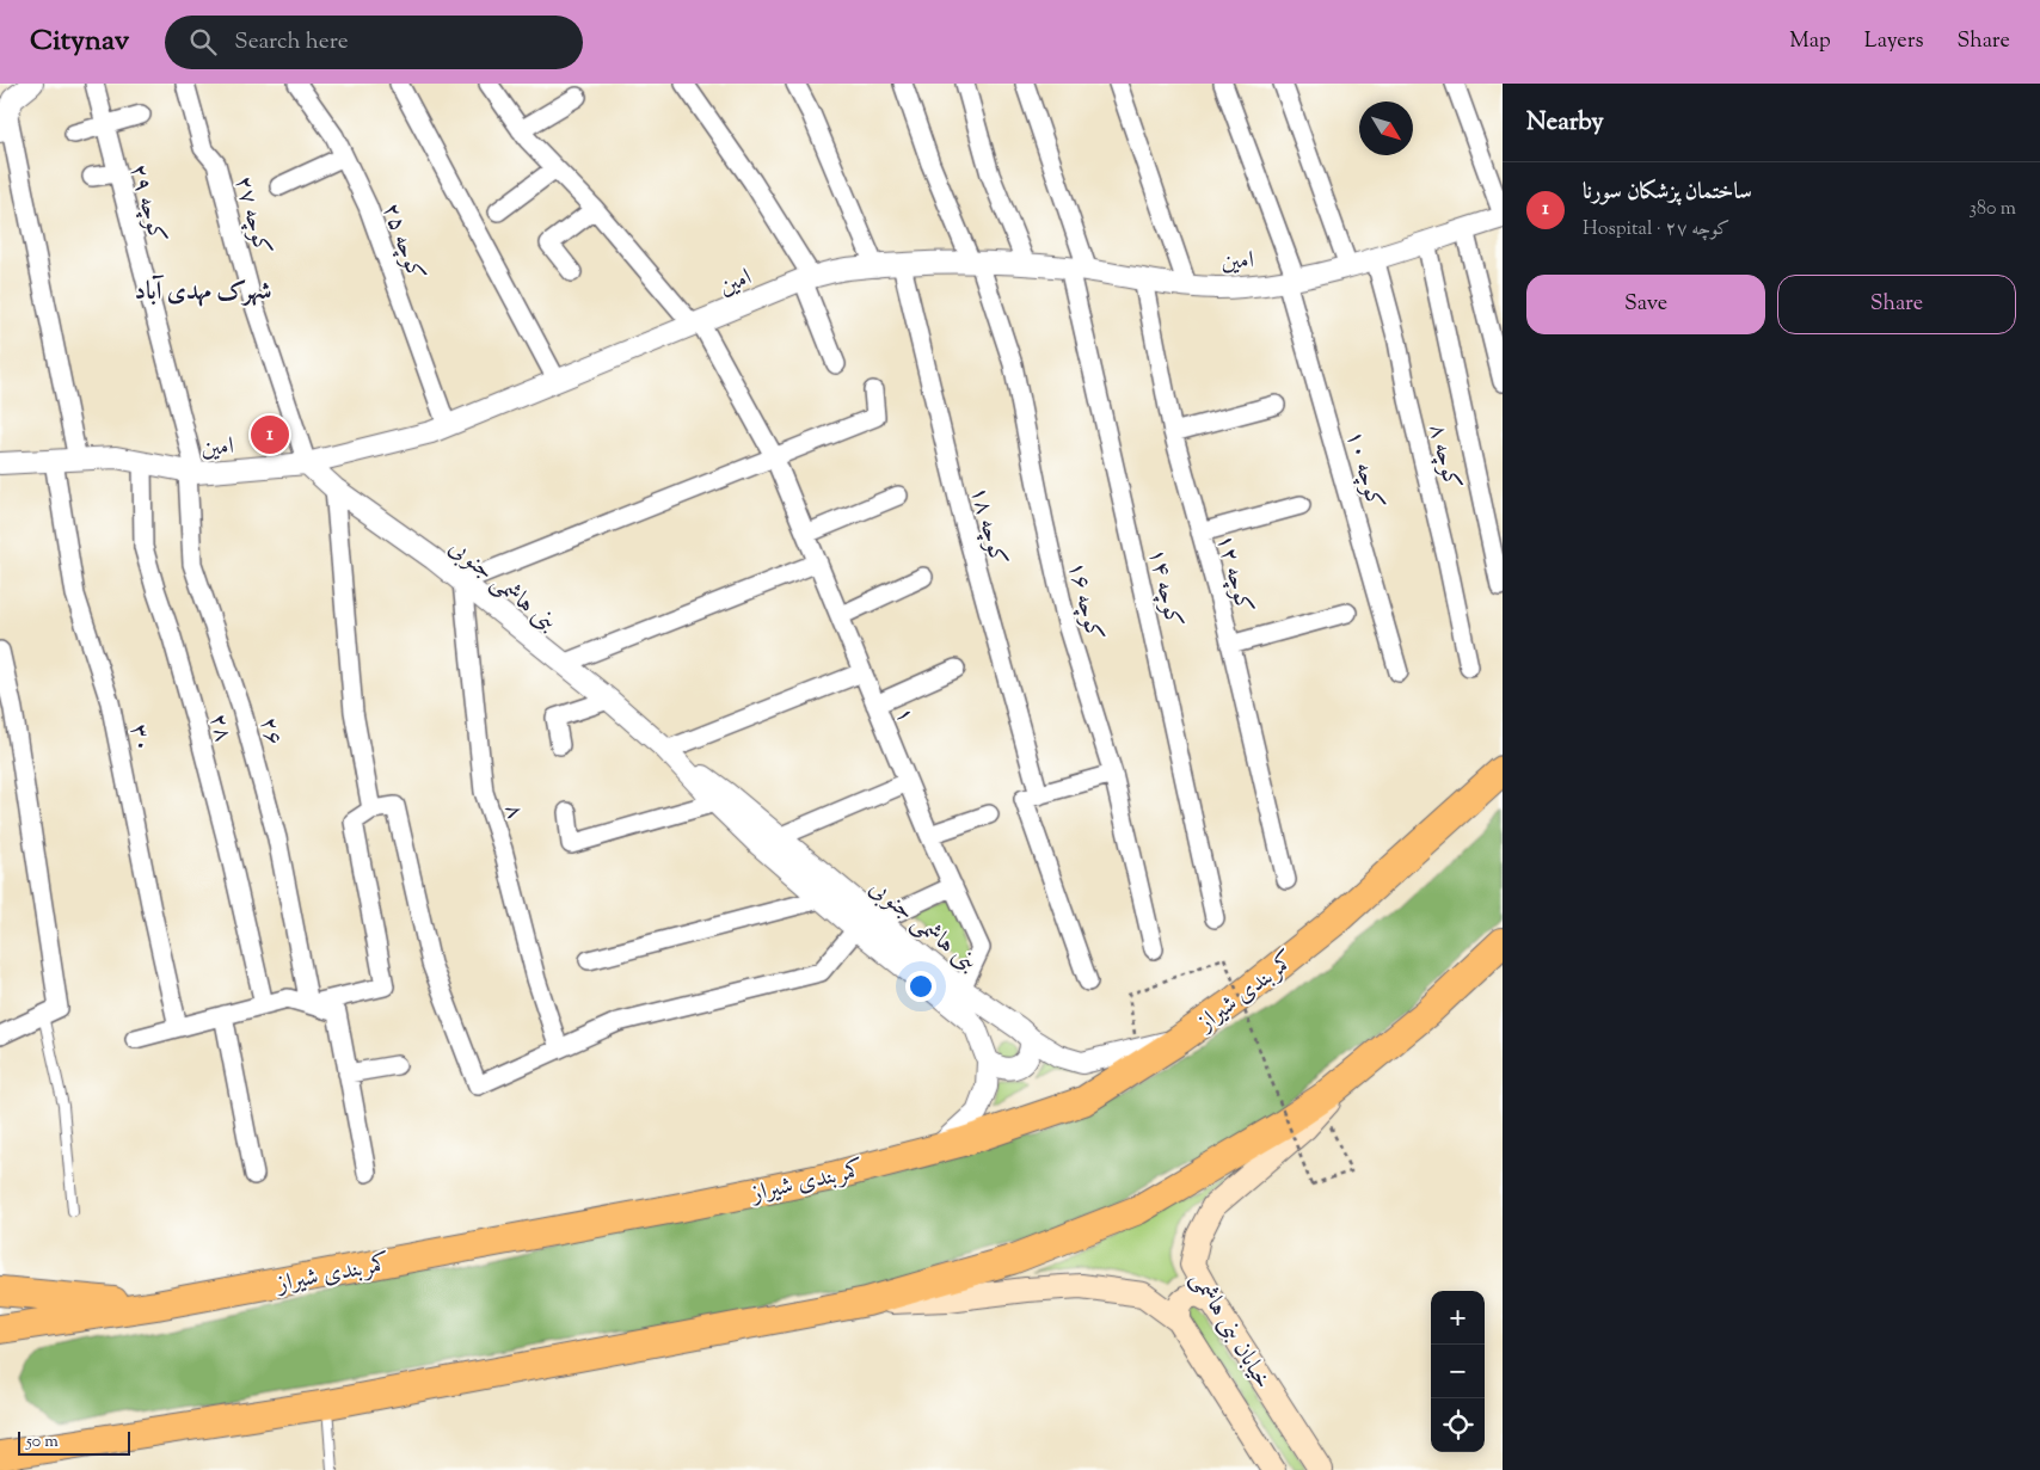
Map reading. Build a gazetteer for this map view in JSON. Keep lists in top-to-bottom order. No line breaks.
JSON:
{"streets":{"highway":["کمربندی شیراز"],"main road":["خیابان بنی هاشمی"],"street":["کوچه ۲۹","کوچه ۲۷","کوچه ۲۵","امین","کوچه ۸","کوچه ۱۰","کوچه ۱۸","کوچه ۱۲","بنی هاشمی جنوبی","کوچه ۱۴","کوچه ۱۶","۱","۲۸","۲۶","۳۰","۸"]},"crossings":[["کوچه ۲۹","امین"],["کوچه ۲۹","۲۶"],["کوچه ۲۷","امین"],["کوچه ۲۷","بنی هاشمی جنوبی"],["کوچه ۲۵","امین"],["امین","کوچه ۸"],["امین","کوچه ۱۰"],["امین","کوچه ۱۸"],["امین","کوچه ۱۲"],["امین","بنی هاشمی جنوبی"],["امین","کوچه ۱۴"],["امین","کوچه ۱۶"],["امین","۱"],["امین","۲۸"],["امین","۲۶"],["امین","۳۰"],["بنی هاشمی جنوبی","۱"],["بنی هاشمی جنوبی","۸"],["بنی هاشمی جنوبی","کمربندی شیراز"]],"districts":["شهرک مهدی آباد"],"scale_bar":"50 m","north":"bottom right","page":{"header":"Citynav","search":"Search here","nav":["Map","Layers","Share"],"heading":"Nearby","list":[{"mark":"1","name":"ساختمان پزشکان سورنا","note":"Hospital · کوچه ۲۷","value":"380 m"}],"buttons":["Save","Share"],"pins":"1","map_buttons":["+","−"],"scale":"50 m"}}
